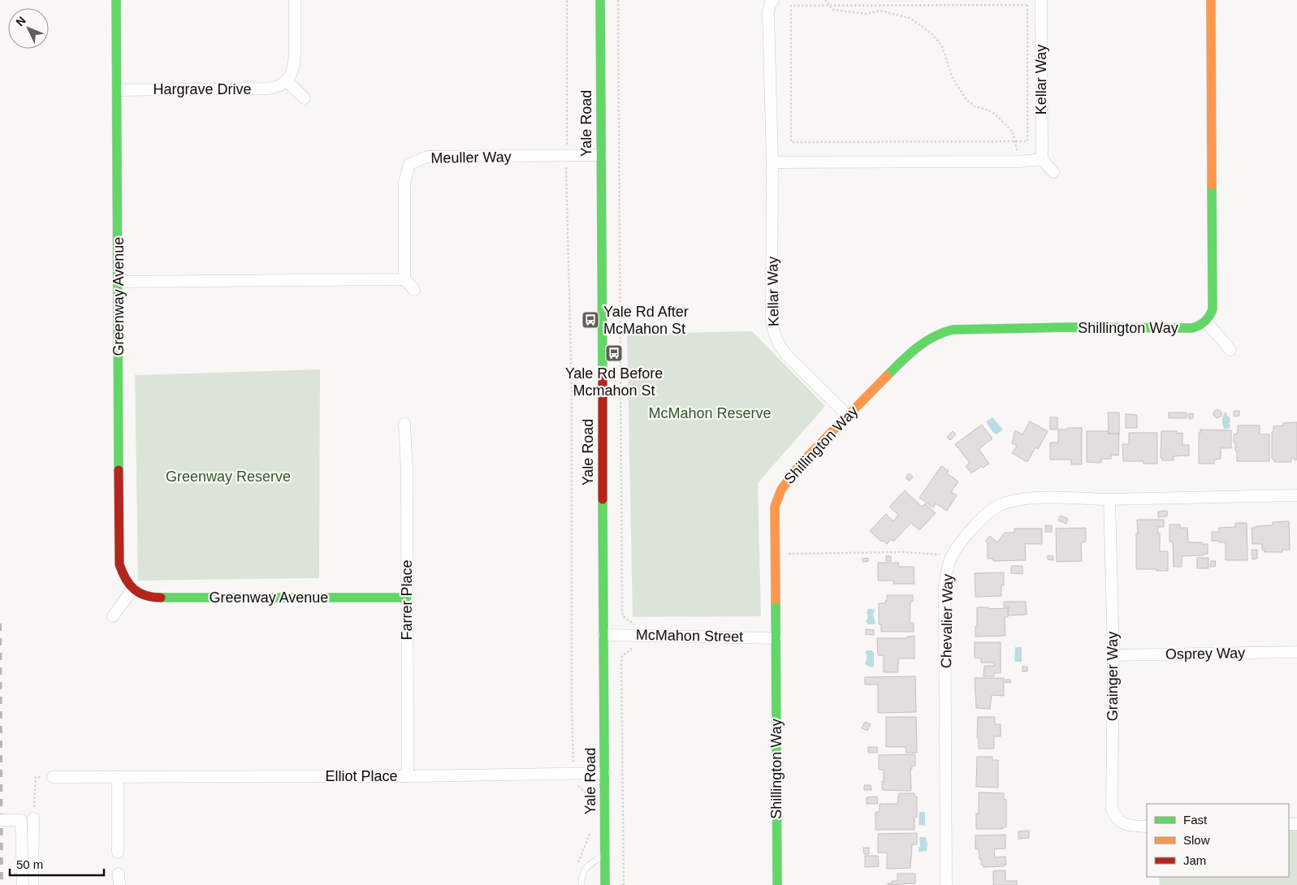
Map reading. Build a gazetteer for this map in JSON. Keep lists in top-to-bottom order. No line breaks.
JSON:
{"streets":{"street":["Kellar Way","Hargrave Drive","Yale Road","Meuller Way","Greenway Avenue","Shillington Way","Farrer Place","Chevalier Way","McMahon Street","Osprey Way","Grainger Way","Elliot Place"]},"crossings":[["Kellar Way","Shillington Way"],["Hargrave Drive","Greenway Avenue"],["Yale Road","Meuller Way"],["Yale Road","McMahon Street"],["Yale Road","Elliot Place"],["Greenway Avenue","Farrer Place"],["Shillington Way","McMahon Street"],["Farrer Place","Elliot Place"],["Chevalier Way","Grainger Way"],["Osprey Way","Grainger Way"]],"parks":["McMahon Reserve","Greenway Reserve"],"places":{"bus stop":["Yale Rd After McMahon St","Yale Rd Before Mcmahon St"]},"legend":["Fast","Slow","Jam"],"scale_bar":"50 m","north":"top left"}
